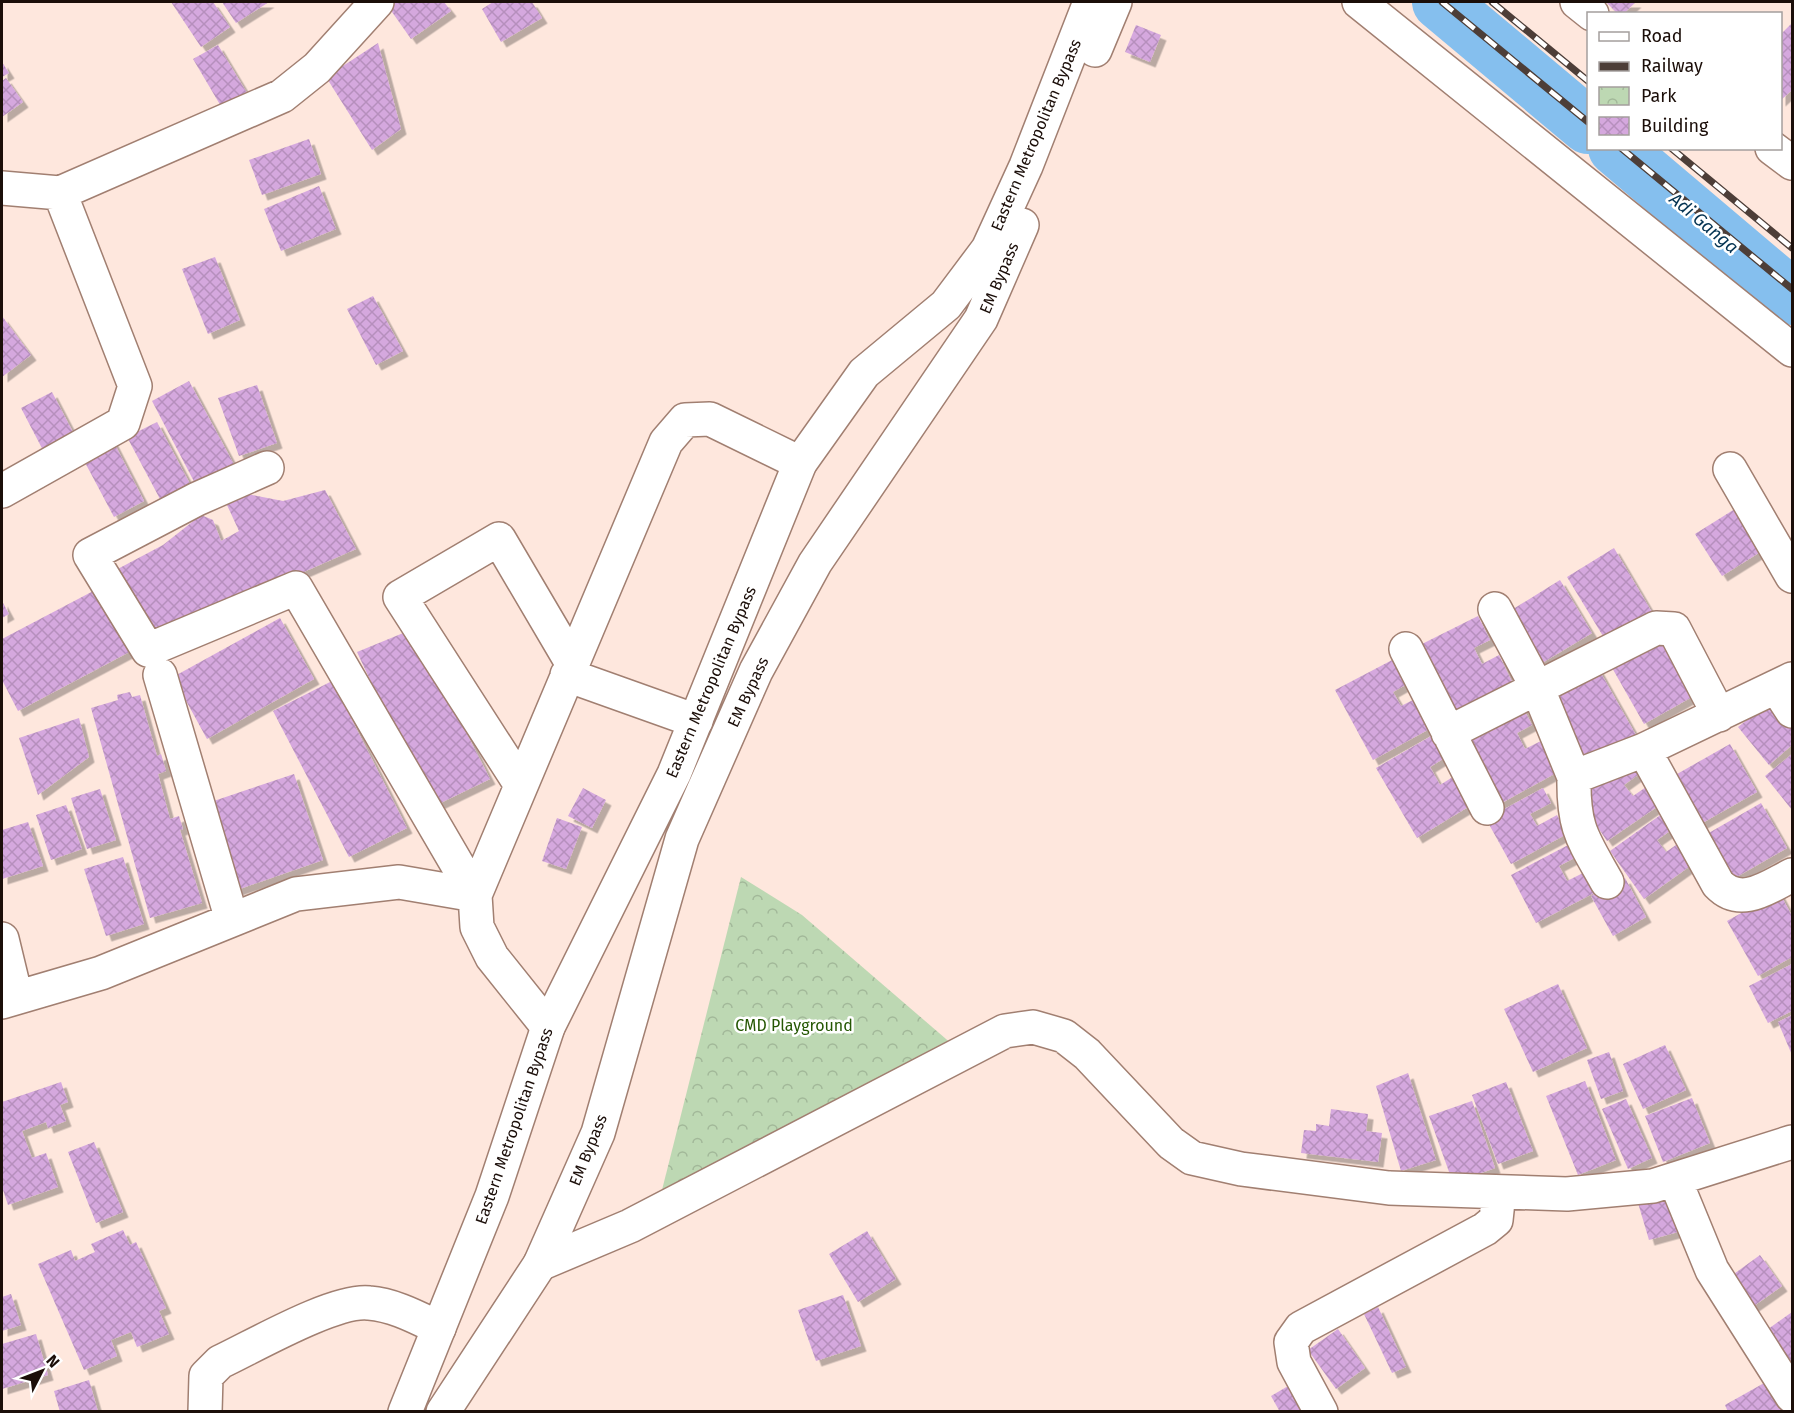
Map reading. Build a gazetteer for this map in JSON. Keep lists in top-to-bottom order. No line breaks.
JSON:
{"streets":{"street":["Eastern Metropolitan Bypass","EM Bypass"]},"water":["Adi Ganga"],"parks":["CMD Playground"],"legend":["Road","Railway","Park","Building"],"north":"top right"}
